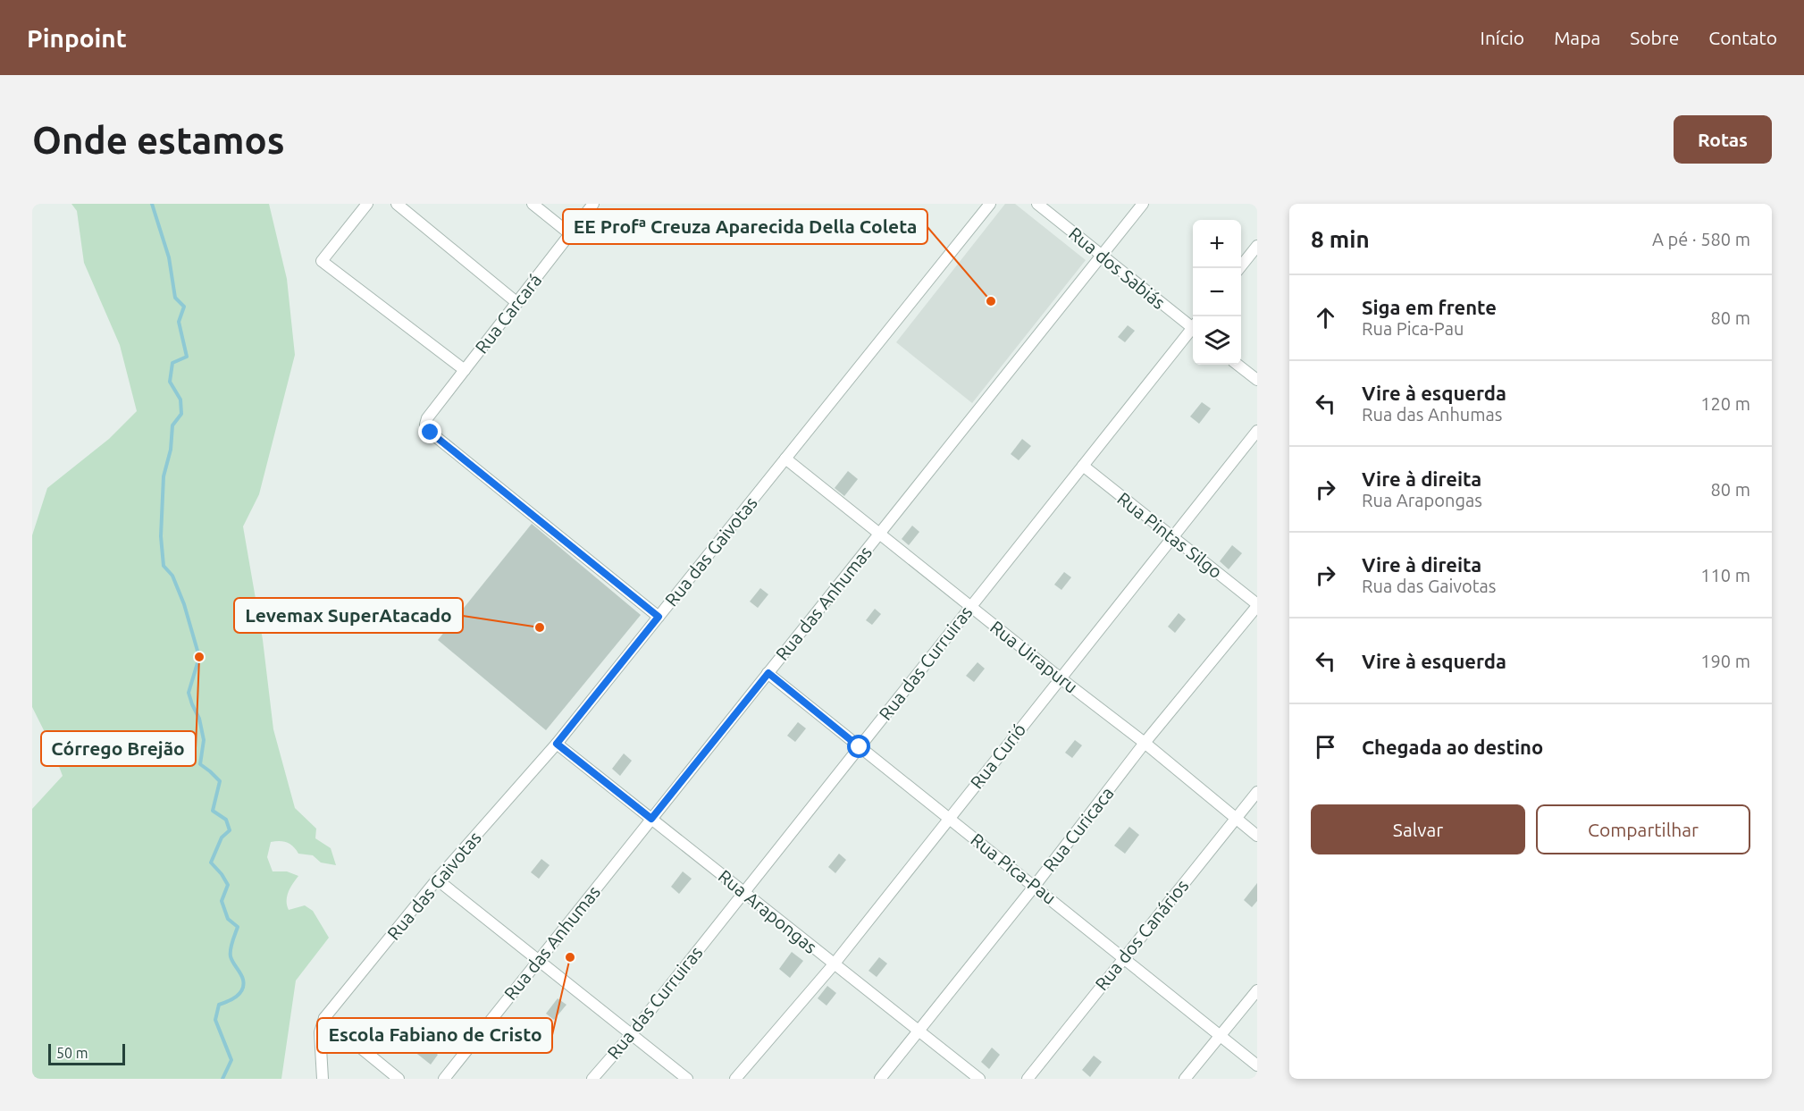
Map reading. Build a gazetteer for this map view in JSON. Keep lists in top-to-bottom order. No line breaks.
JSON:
{"streets":{"street":["Rua dos Sabiás","Rua Carcará","Rua Pintas Silgo","Rua das Gaivotas","Rua das Anhumas","Rua Uirapuru","Rua das Curruiras","Rua Curió","Rua Curicaca","Rua Pica-Pau","Rua Arapongas","Rua dos Canários"]},"crossings":[["Rua dos Sabiás","Rua das Anhumas"],["Rua Carcará","Rua das Gaivotas"],["Rua Pintas Silgo","Rua das Curruiras"],["Rua Pintas Silgo","Rua Curió"],["Rua Pintas Silgo","Rua Curicaca"],["Rua das Gaivotas","Rua Uirapuru"],["Rua das Gaivotas","Rua Arapongas"],["Rua das Anhumas","Rua Uirapuru"],["Rua das Anhumas","Rua Pica-Pau"],["Rua das Anhumas","Rua Arapongas"],["Rua Uirapuru","Rua das Curruiras"],["Rua Uirapuru","Rua Curió"],["Rua Uirapuru","Rua Curicaca"],["Rua Uirapuru","Rua dos Canários"],["Rua das Curruiras","Rua Pica-Pau"],["Rua das Curruiras","Rua Arapongas"],["Rua Curió","Rua Pica-Pau"],["Rua Curió","Rua Arapongas"],["Rua Curicaca","Rua Pica-Pau"],["Rua Curicaca","Rua Arapongas"],["Rua Pica-Pau","Rua dos Canários"]],"places":["EE Profª Creuza Aparecida Della Coleta","Levemax SuperAtacado","Córrego Brejão","Escola Fabiano de Cristo"],"scale_bar":"50 m","page":{"header":"Pinpoint","nav":["Início","Mapa","Sobre","Contato"],"buttons":["Rotas",["Salvar","Compartilhar"]],"title":"Onde estamos","heading":["8 min","A pé · 580 m"],"map_buttons":["+","−"],"list":[["Siga em frente","Rua Pica-Pau","80 m"],["Vire à esquerda","Rua das Anhumas","120 m"],["Vire à direita","Rua Arapongas","80 m"],["Vire à direita","Rua das Gaivotas","110 m"],["Vire à esquerda","190 m"],"Chegada ao destino"],"scale":"50 m"}}
